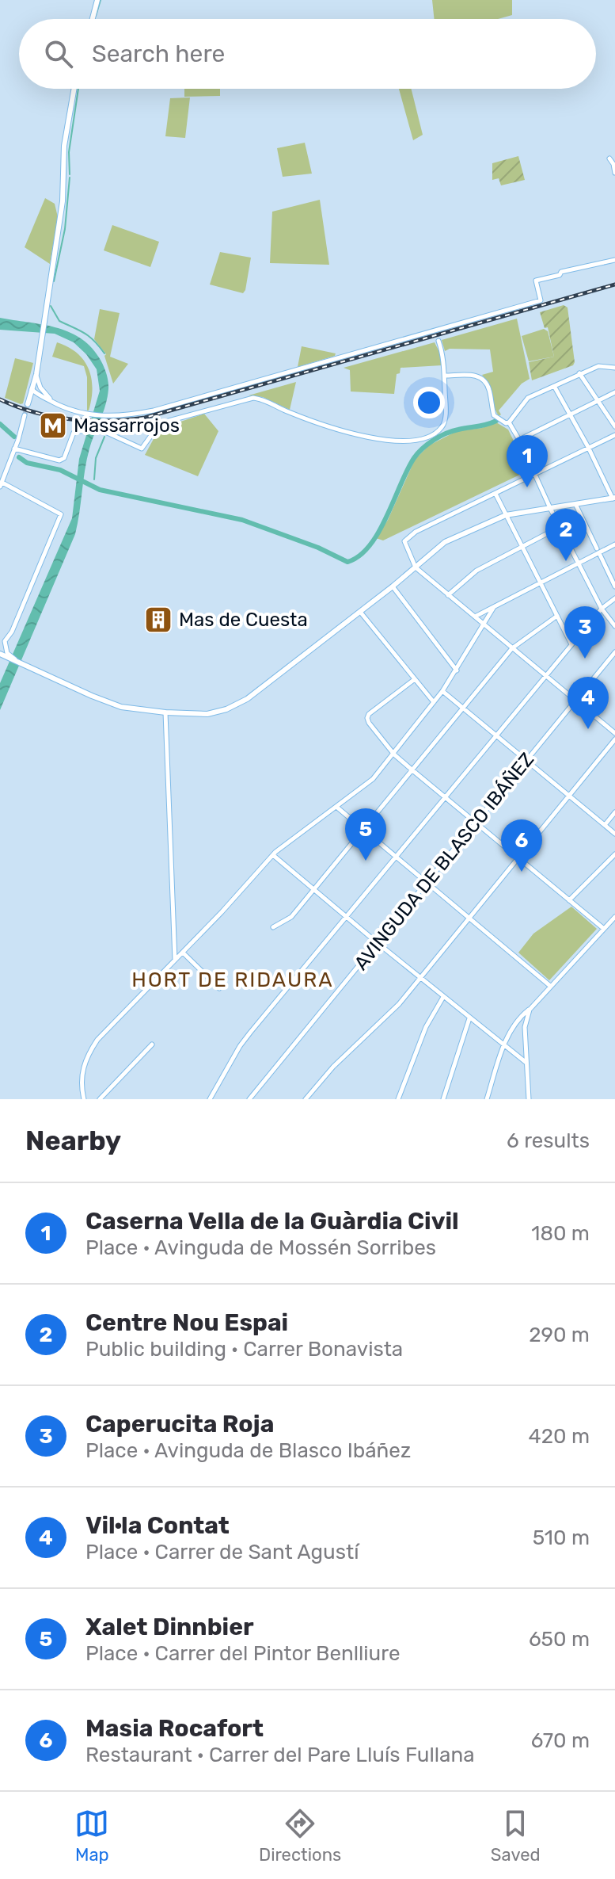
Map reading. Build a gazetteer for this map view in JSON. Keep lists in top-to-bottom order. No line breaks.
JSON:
{"streets":{"street":["AVINGUDA DE BLASCO IBÁÑEZ"]},"districts":["HORT DE RIDAURA"],"places":{"metro station":["Massarrojos"],"building":["Mas de Cuesta"]},"page":{"search":"Search here","pins":["1","2","3","4","5","6"],"heading":["Nearby","6 results"],"list":[{"mark":"1","name":"Caserna Vella de la Guàrdia Civil","note":"Place · Avinguda de Mossén Sorribes","value":"180 m"},{"mark":"2","name":"Centre Nou Espai","note":"Public building · Carrer Bonavista","value":"290 m"},{"mark":"3","name":"Caperucita Roja","note":"Place · Avinguda de Blasco Ibáñez","value":"420 m"},{"mark":"4","name":"Vil·la Contat","note":"Place · Carrer de Sant Agustí","value":"510 m"},{"mark":"5","name":"Xalet Dinnbier","note":"Place · Carrer del Pintor Benlliure","value":"650 m"},{"mark":"6","name":"Masia Rocafort","note":"Restaurant · Carrer del Pare Lluís Fullana","value":"670 m"}],"nav":["Map","Directions","Saved"]}}
